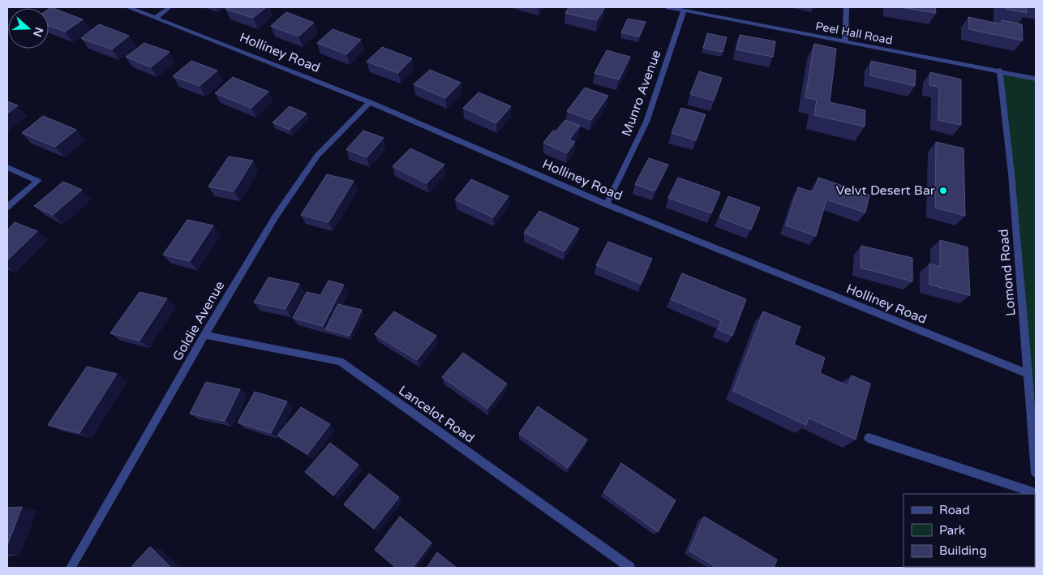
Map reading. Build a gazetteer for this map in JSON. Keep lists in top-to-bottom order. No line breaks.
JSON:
{"streets":{"street":["Peel Hall Road","Holliney Road","Munro Avenue","Lomond Road","Goldie Avenue","Lancelot Road"]},"crossings":[["Peel Hall Road","Munro Avenue"],["Peel Hall Road","Lomond Road"],["Holliney Road","Munro Avenue"],["Holliney Road","Lomond Road"],["Holliney Road","Goldie Avenue"],["Goldie Avenue","Lancelot Road"]],"places":["Velvt Desert Bar"],"legend":["Road","Park","Building"],"north":"right"}
